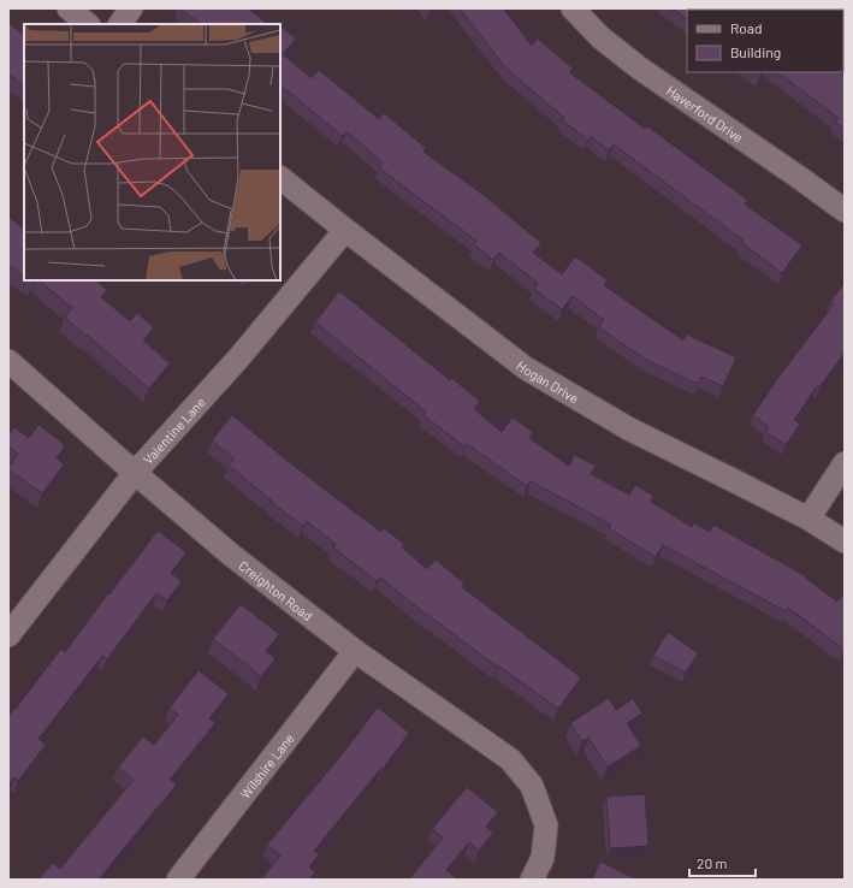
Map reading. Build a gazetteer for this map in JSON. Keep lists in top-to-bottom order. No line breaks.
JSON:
{"streets":{"street":["Haverford Drive","Hogan Drive","Valentine Lane","Creighton Road","Wilshire Lane"]},"crossings":[["Hogan Drive","Valentine Lane"],["Valentine Lane","Creighton Road"],["Creighton Road","Wilshire Lane"]],"legend":["Road","Building"],"scale_bar":"20 m"}
